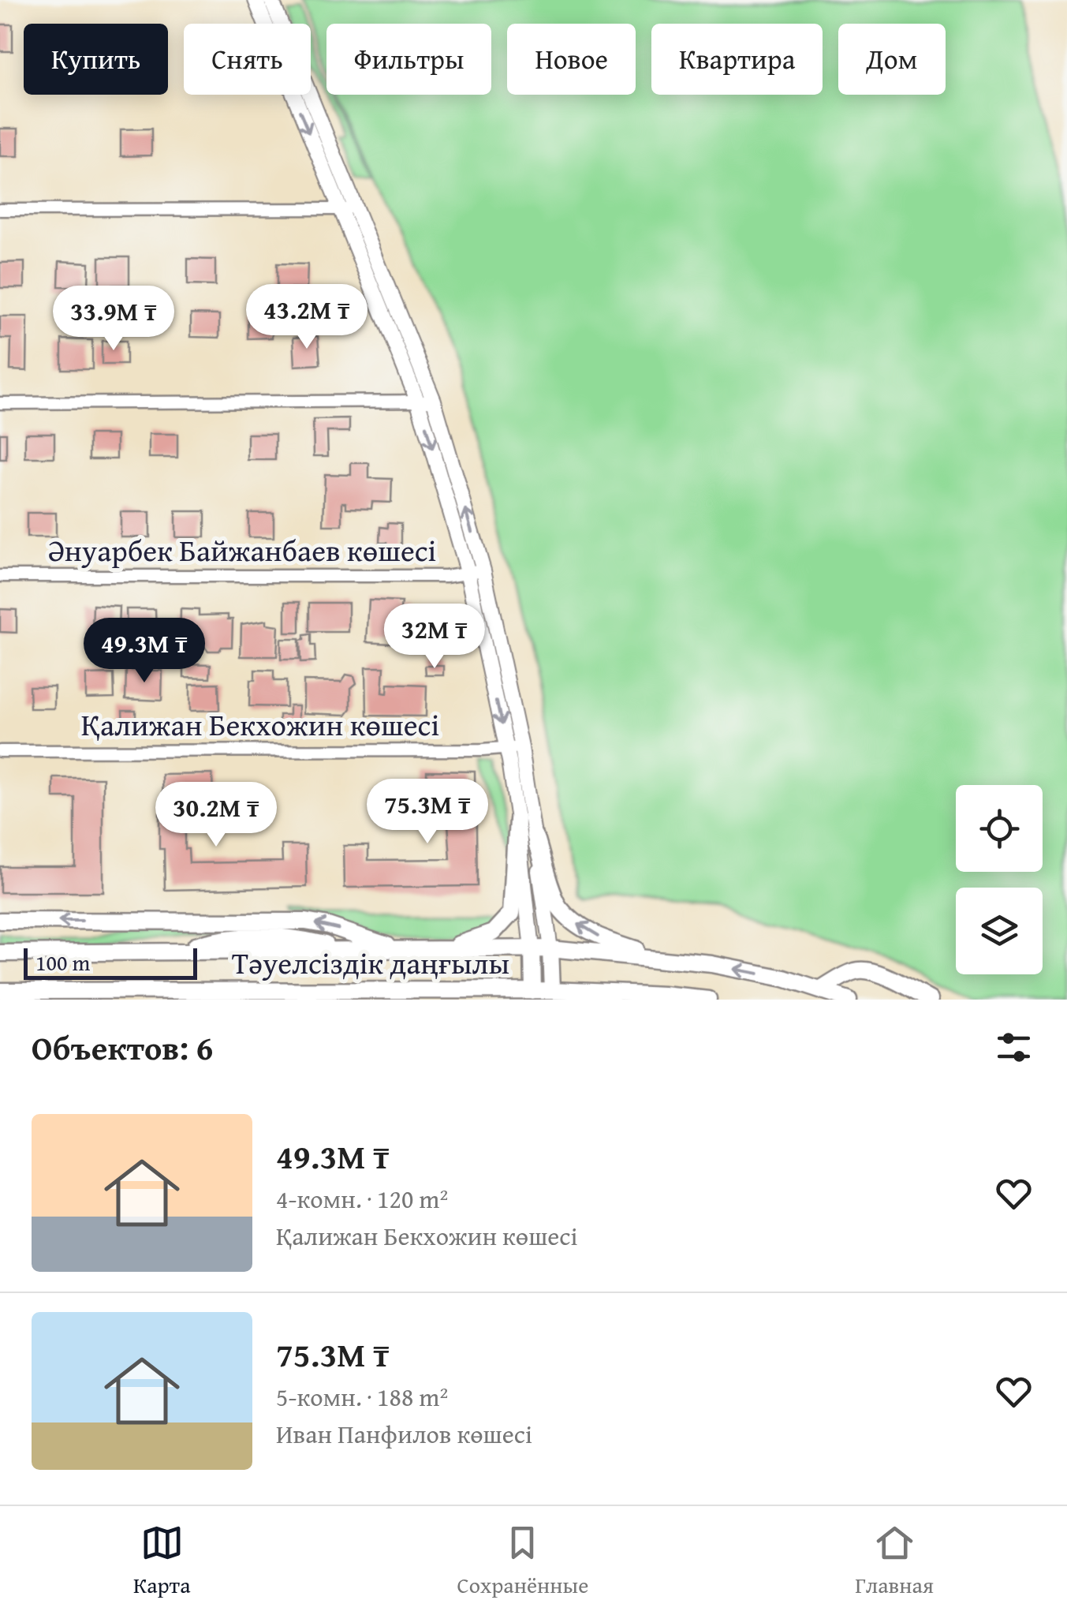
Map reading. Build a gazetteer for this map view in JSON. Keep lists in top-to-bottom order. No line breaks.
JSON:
{"streets":{"main road":["Тәуелсіздік даңғылы"],"street":["Әнуарбек Байжанбаев көшесі","Қалижан Бекхожин көшесі"]},"scale_bar":"100 m","page":{"chip":["Купить","Снять","Фильтры","Новое","Квартира","Дом"],"price":["43.2M ₸","33.9M ₸","32M ₸","49.3M ₸","75.3M ₸","30.2M ₸"],"scale":"100 m","heading":"Объектов: 6","list":[{"name":"49.3M ₸","note":"4-комн. · 120 m² · Қалижан Бекхожин көшесі"},{"name":"75.3M ₸","note":"5-комн. · 188 m² · Иван Панфилов көшесі"}],"tabs":["Карта","Сохранённые","Главная"]}}
